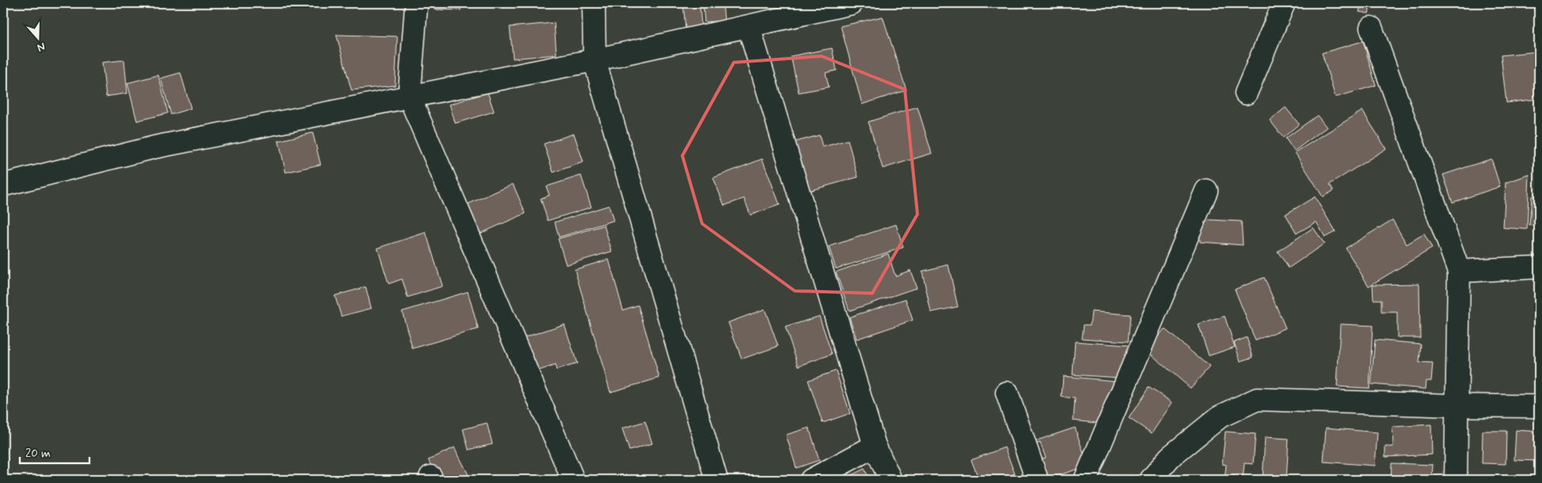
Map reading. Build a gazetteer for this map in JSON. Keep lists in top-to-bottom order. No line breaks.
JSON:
{"scale_bar":"20 m","north":"bottom"}
